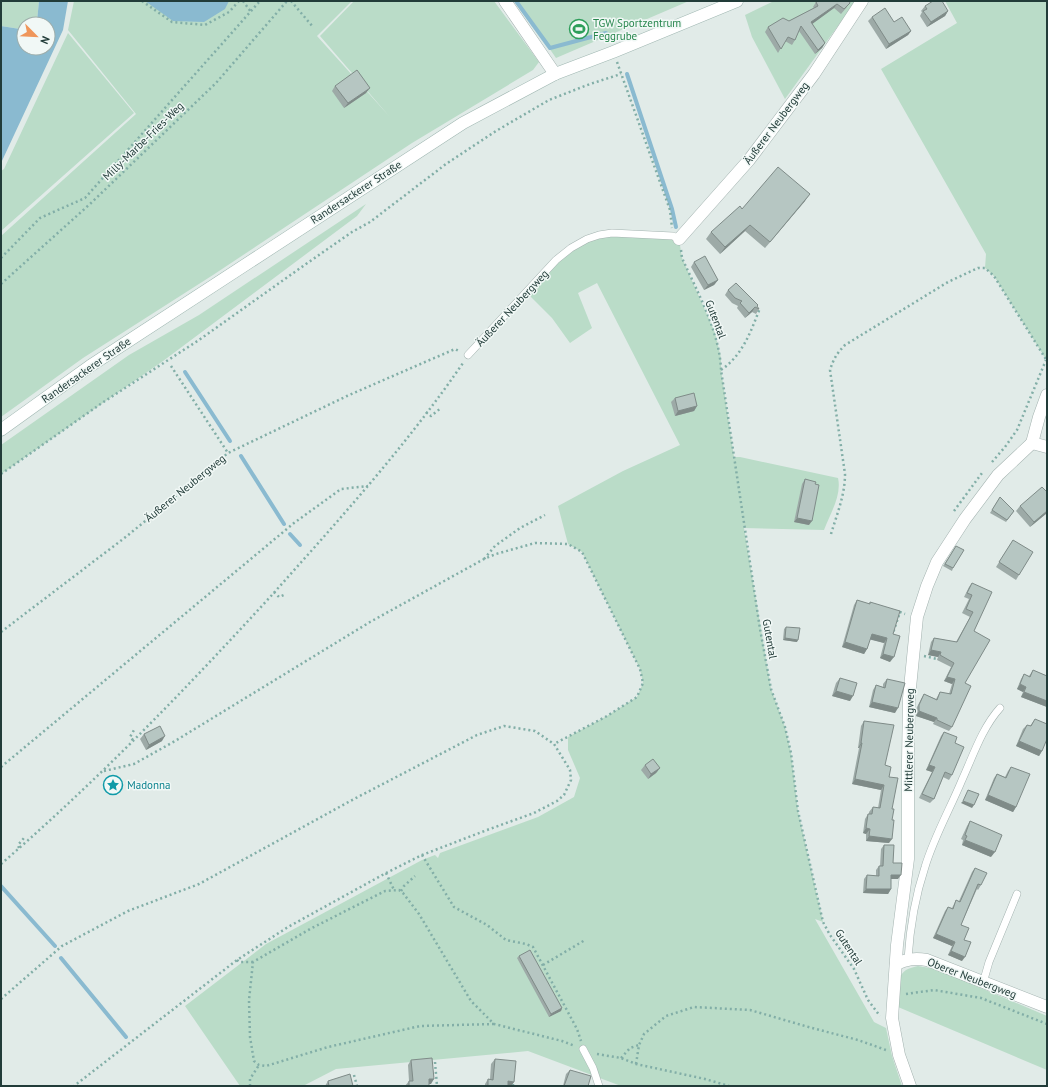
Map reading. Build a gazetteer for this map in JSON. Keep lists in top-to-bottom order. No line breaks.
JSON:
{"streets":{"street":["Äußerer Neubergweg","Randersackerer Straße","Mittlerer Neubergweg","Oberer Neubergweg"],"path":["Milly-Marbe-Fries-Weg","Gutental"]},"crossings":[["Äußerer Neubergweg","Gutental"],["Randersackerer Straße","Gutental"],["Gutental","Mittlerer Neubergweg"],["Mittlerer Neubergweg","Oberer Neubergweg"]],"places":{"sports":["TGW Sportzentrum Feggrube"],"place":["Madonna"]},"north":"bottom right"}
